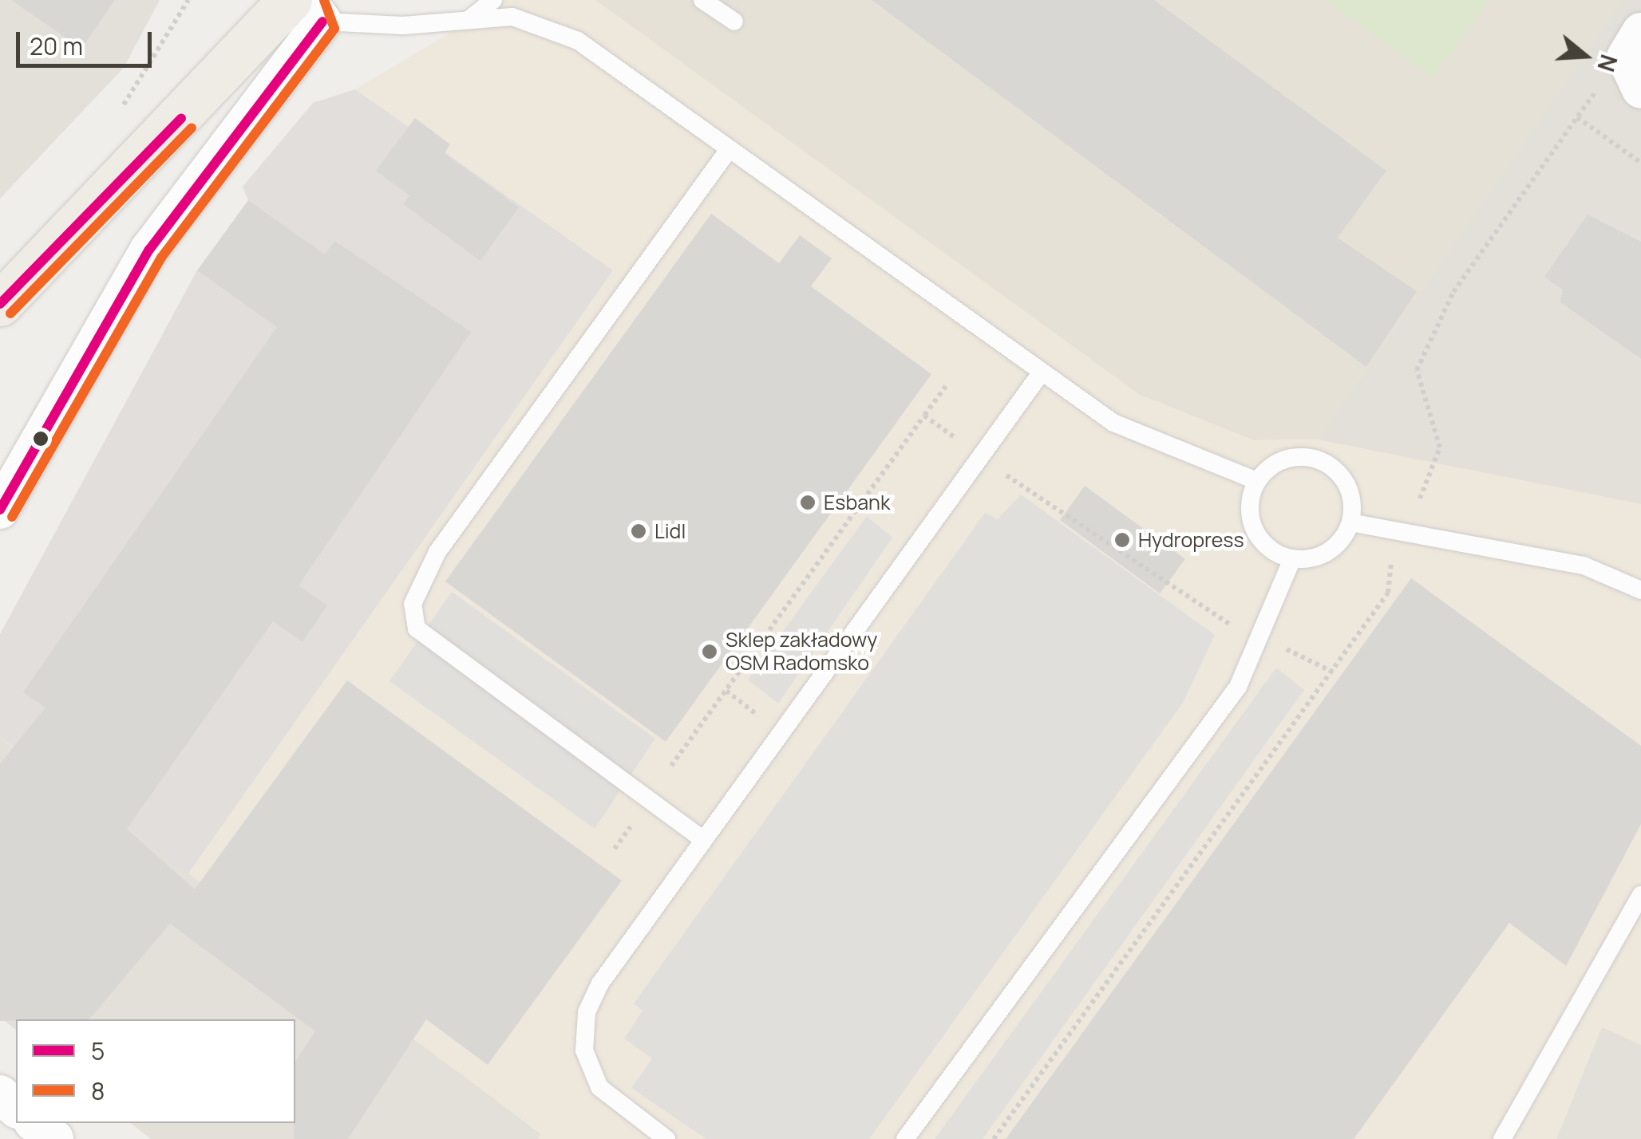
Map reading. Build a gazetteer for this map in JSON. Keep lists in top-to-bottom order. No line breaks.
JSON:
{"places":["Esbank","Lidl","Hydropress","Sklep zakładowy OSM Radomsko"],"lines":["transit line 8","transit line 5"],"legend":["5","8"],"scale_bar":"20 m","north":"right"}
